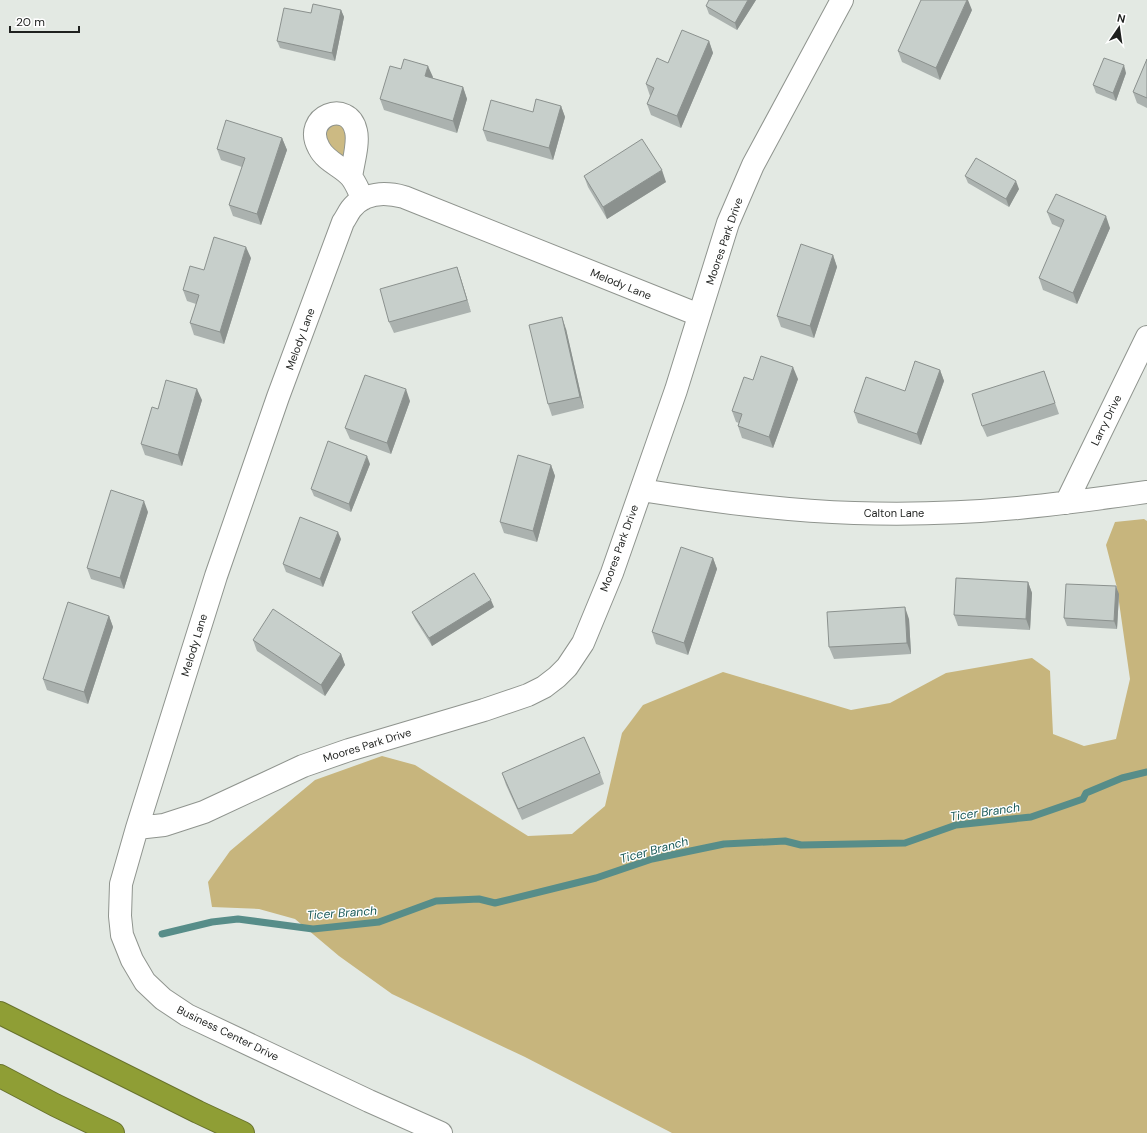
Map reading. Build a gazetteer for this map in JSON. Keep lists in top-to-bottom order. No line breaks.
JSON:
{"streets":{"street":["Moores Park Drive","Melody Lane","Larry Drive","Calton Lane","Business Center Drive"]},"crossings":[["Moores Park Drive","Melody Lane"],["Moores Park Drive","Calton Lane"],["Moores Park Drive","Business Center Drive"],["Melody Lane","Business Center Drive"],["Larry Drive","Calton Lane"]],"water":["Ticer Branch"],"scale_bar":"20 m","north":"top"}
